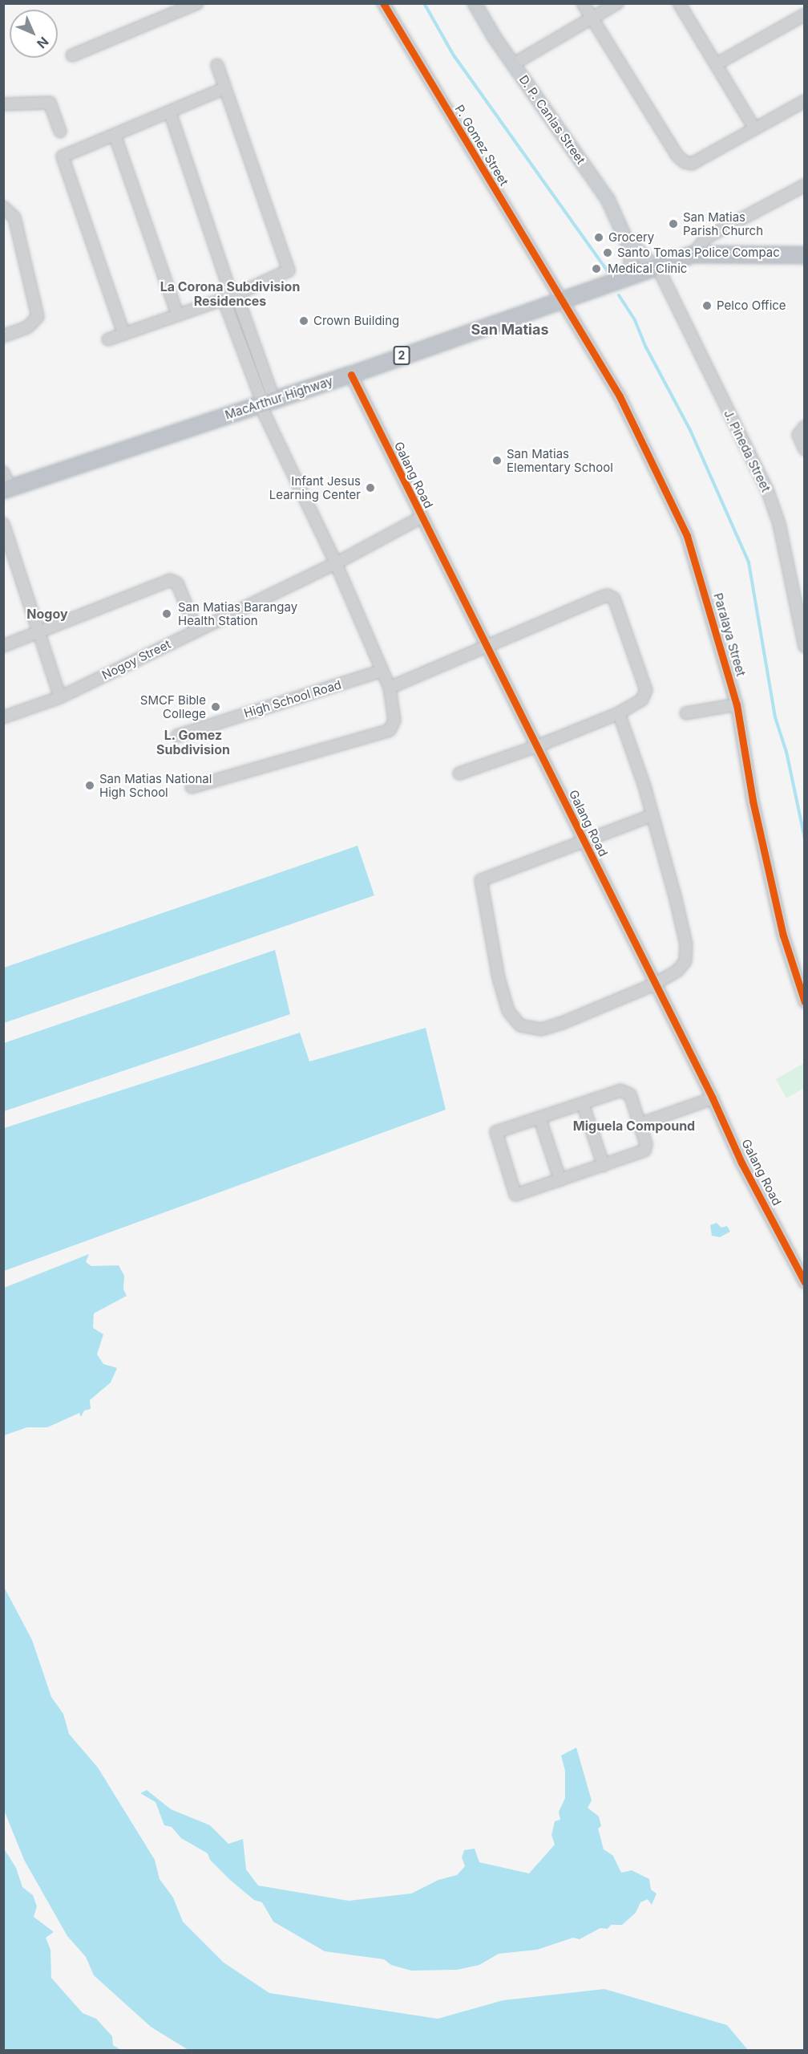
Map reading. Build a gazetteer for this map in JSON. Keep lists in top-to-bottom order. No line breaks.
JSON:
{"streets":{"highway":["2","MacArthur Highway"],"main road":["D. P. Canlas Street"],"street":["P. Gomez Street","J. Pineda Street","Galang Road","Paralaya Street","Nogoy Street","High School Road"]},"crossings":[["D. P. Canlas Street","MacArthur Highway"],["D. P. Canlas Street","J. Pineda Street"],["P. Gomez Street","MacArthur Highway"],["P. Gomez Street","Paralaya Street"],["MacArthur Highway","J. Pineda Street"],["MacArthur Highway","Galang Road"],["MacArthur Highway","Paralaya Street"],["Galang Road","Nogoy Street"]],"districts":["La Corona Subdivision Residences","San Matias","Nogoy","L. Gomez Subdivision","Miguela Compound"],"places":["San Matias Parish Church","Grocery","Santo Tomas Police Compac","Medical Clinic","Pelco Office","Crown Building","San Matias Elementary School","Infant Jesus Learning Center","San Matias Barangay Health Station","SMCF Bible College","San Matias National High School"],"north":"bottom right"}
